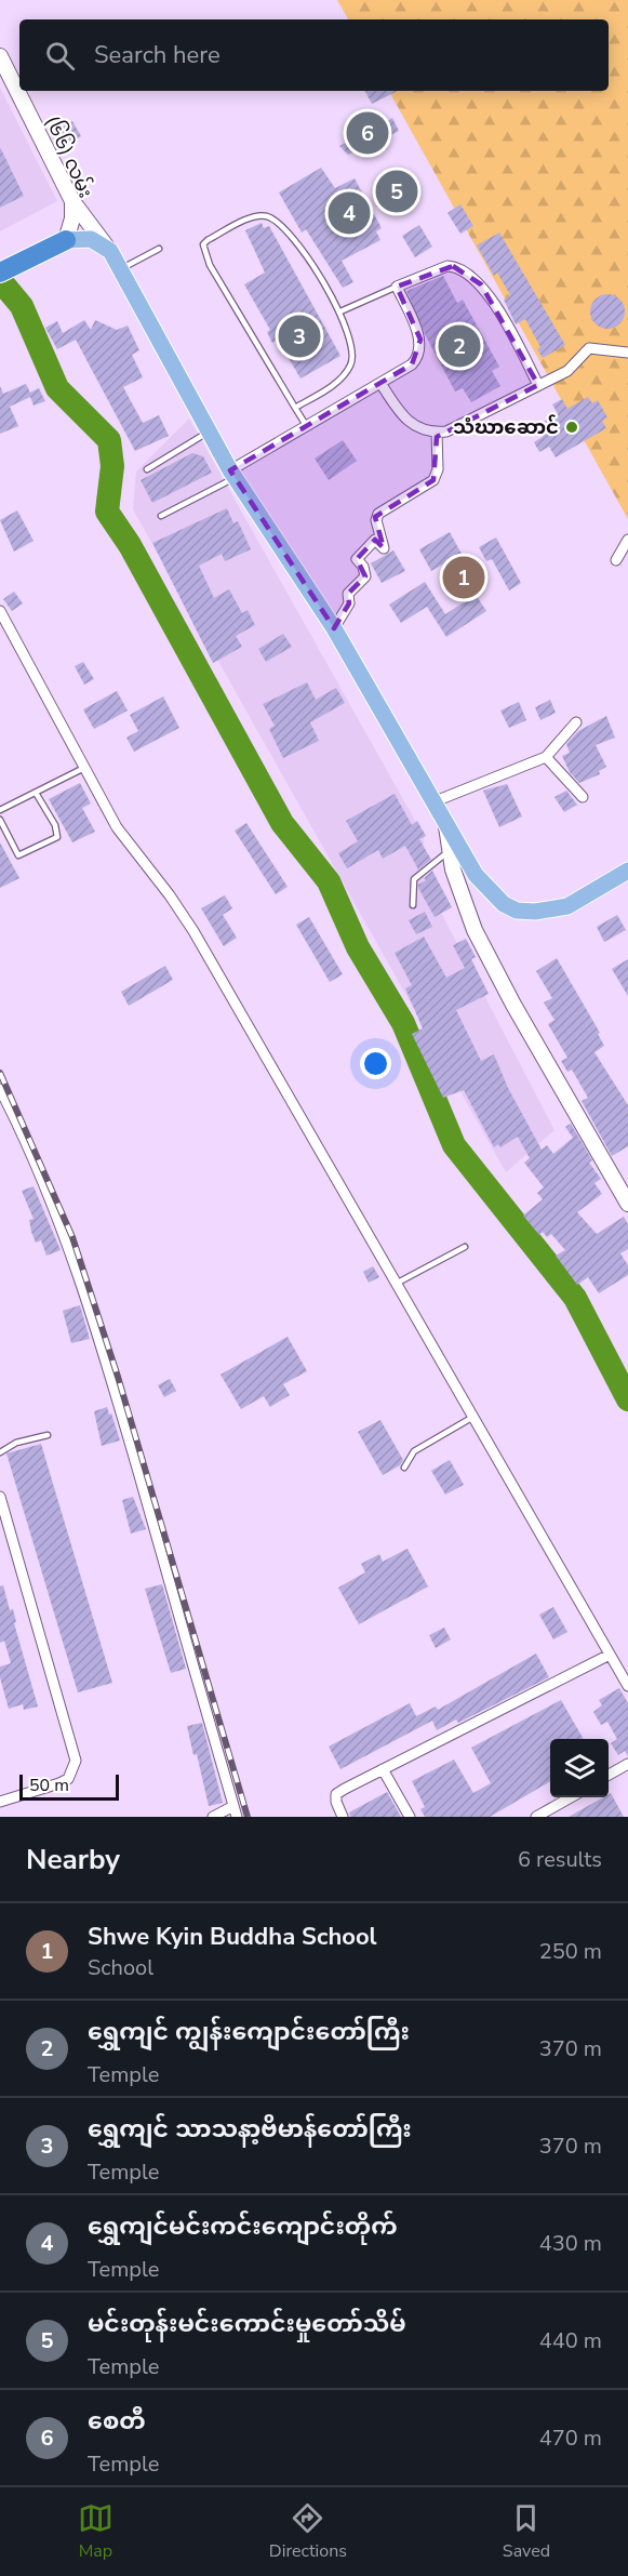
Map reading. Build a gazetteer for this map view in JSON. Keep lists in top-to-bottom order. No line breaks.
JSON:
{"streets":{"street":["(၆၆) လမ်း"]},"places":["သံဃာဆောင်"],"scale_bar":"50 m","page":{"search":"Search here","pins":["6","5","4","3","2","1"],"scale":"50 m","heading":["Nearby","6 results"],"list":[{"mark":"1","name":"Shwe Kyin Buddha School","note":"School","value":"250 m"},{"mark":"2","name":"ရွှေကျင် ကျွန်းကျောင်းတော်ကြီး","note":"Temple","value":"370 m"},{"mark":"3","name":"ရွှေကျင် သာသနာ့ဗိမာန်တော်ကြီး","note":"Temple","value":"370 m"},{"mark":"4","name":"ရွှေကျင်မင်းကင်းကျောင်းတိုက်","note":"Temple","value":"430 m"},{"mark":"5","name":"မင်းတုန်းမင်းကောင်းမှုတော်သိမ်","note":"Temple","value":"440 m"},{"mark":"6","name":"စေတီ","note":"Temple","value":"470 m"}],"nav":["Map","Directions","Saved"]}}
